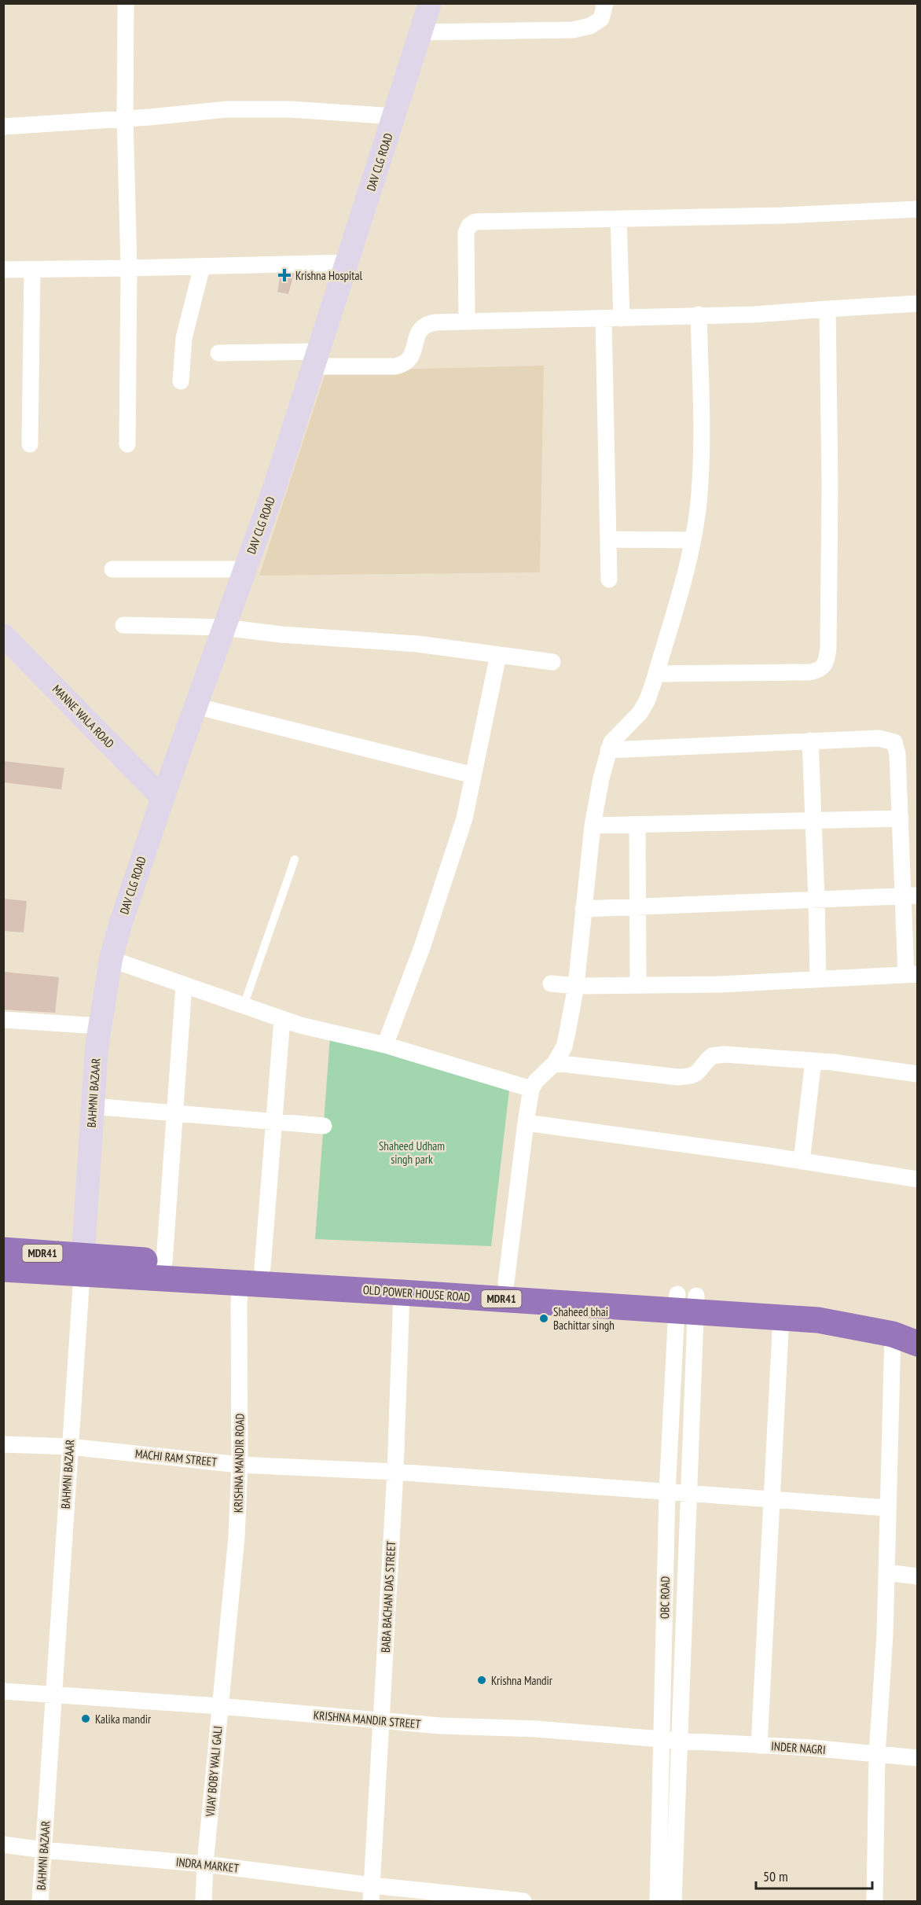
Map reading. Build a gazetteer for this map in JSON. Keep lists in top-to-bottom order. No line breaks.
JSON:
{"streets":{"highway":["MDR41","OLD POWER HOUSE ROAD"],"street":["DAV CLG ROAD","MANNE WALA ROAD","BAHMNI BAZAAR","MACHI RAM STREET","KRISHNA MANDIR ROAD","BABA BACHAN DAS STREET","OBC ROAD","KRISHNA MANDIR STREET","INDER NAGRI","VIJAY BOBY WALI GALI","INDRA MARKET"]},"crossings":[["DAV CLG ROAD","MANNE WALA ROAD"],["DAV CLG ROAD","BAHMNI BAZAAR"],["BAHMNI BAZAAR","MDR41"],["BAHMNI BAZAAR","OLD POWER HOUSE ROAD"],["BAHMNI BAZAAR","MACHI RAM STREET"],["BAHMNI BAZAAR","KRISHNA MANDIR STREET"],["BAHMNI BAZAAR","INDRA MARKET"],["MDR41","OLD POWER HOUSE ROAD"],["OLD POWER HOUSE ROAD","KRISHNA MANDIR ROAD"],["OLD POWER HOUSE ROAD","BABA BACHAN DAS STREET"],["OLD POWER HOUSE ROAD","OBC ROAD"],["MACHI RAM STREET","KRISHNA MANDIR ROAD"],["MACHI RAM STREET","BABA BACHAN DAS STREET"],["MACHI RAM STREET","OBC ROAD"],["KRISHNA MANDIR ROAD","VIJAY BOBY WALI GALI"],["BABA BACHAN DAS STREET","KRISHNA MANDIR STREET"],["BABA BACHAN DAS STREET","INDRA MARKET"],["OBC ROAD","KRISHNA MANDIR STREET"],["OBC ROAD","INDER NAGRI"],["KRISHNA MANDIR STREET","INDER NAGRI"],["KRISHNA MANDIR STREET","VIJAY BOBY WALI GALI"],["VIJAY BOBY WALI GALI","INDRA MARKET"]],"parks":["Shaheed Udham singh park"],"places":{"health":["Krishna Hospital"],"other":["Shaheed bhai Bachittar singh","Krishna Mandir","Kalika mandir"]},"scale_bar":"50 m"}
